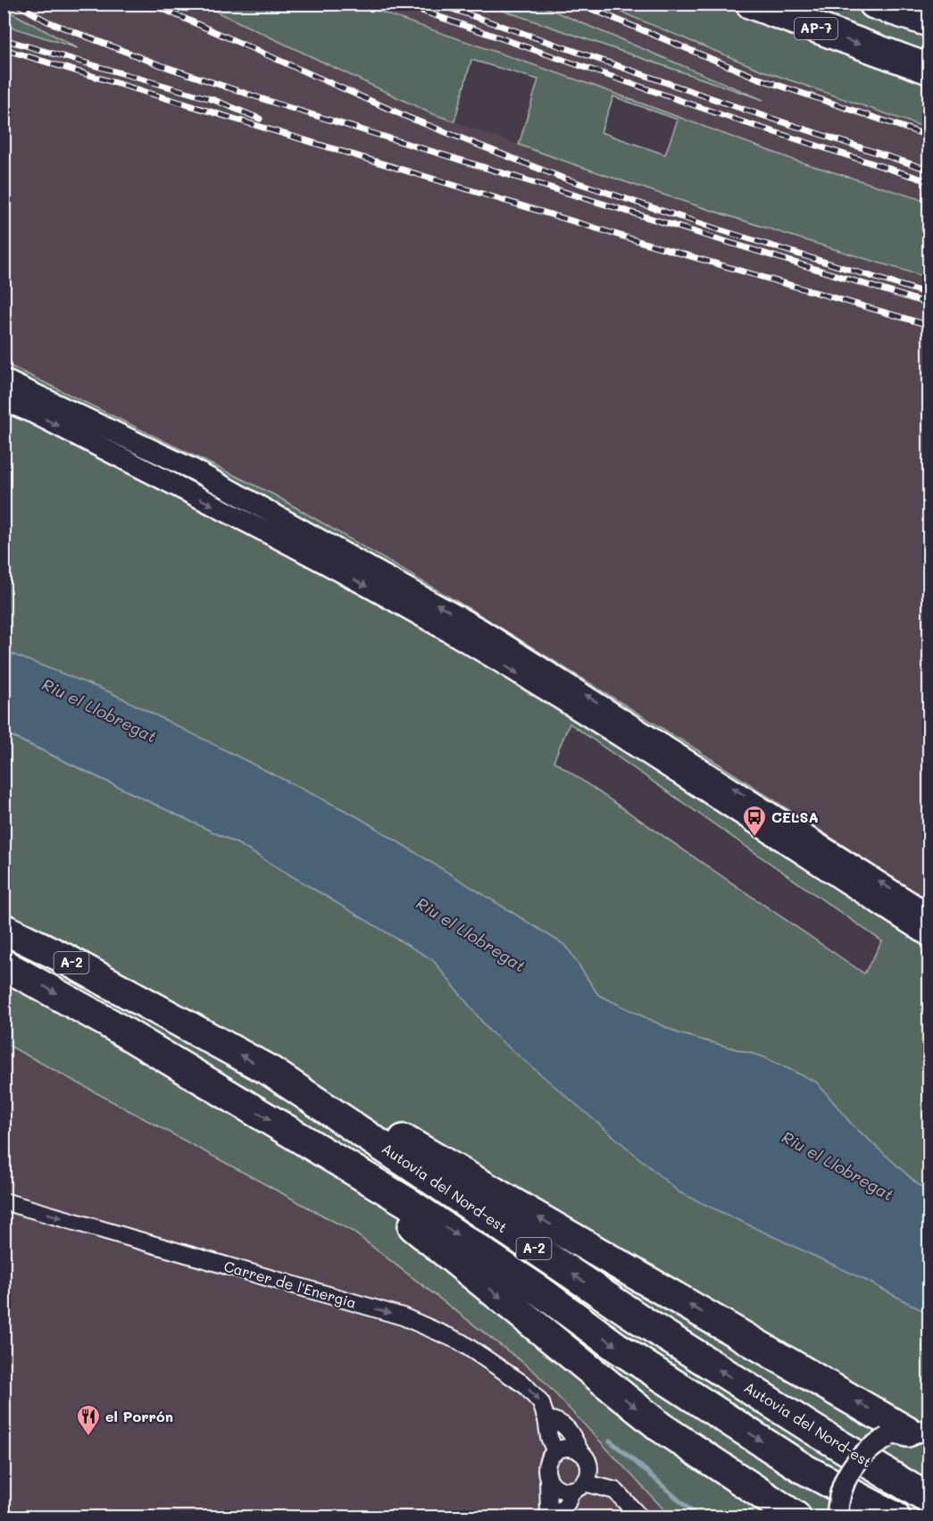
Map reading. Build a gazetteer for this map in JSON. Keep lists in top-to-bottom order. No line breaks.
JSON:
{"streets":{"highway":["AP-7","A-2","Autovia del Nord-est"],"street":["Carrer de l'Energia"]},"one_way":["Carrer de l'Energia"],"water":["Riu el Llobregat"],"places":{"bus stop":["CELSA"],"restaurant":["el Porrón"]}}
